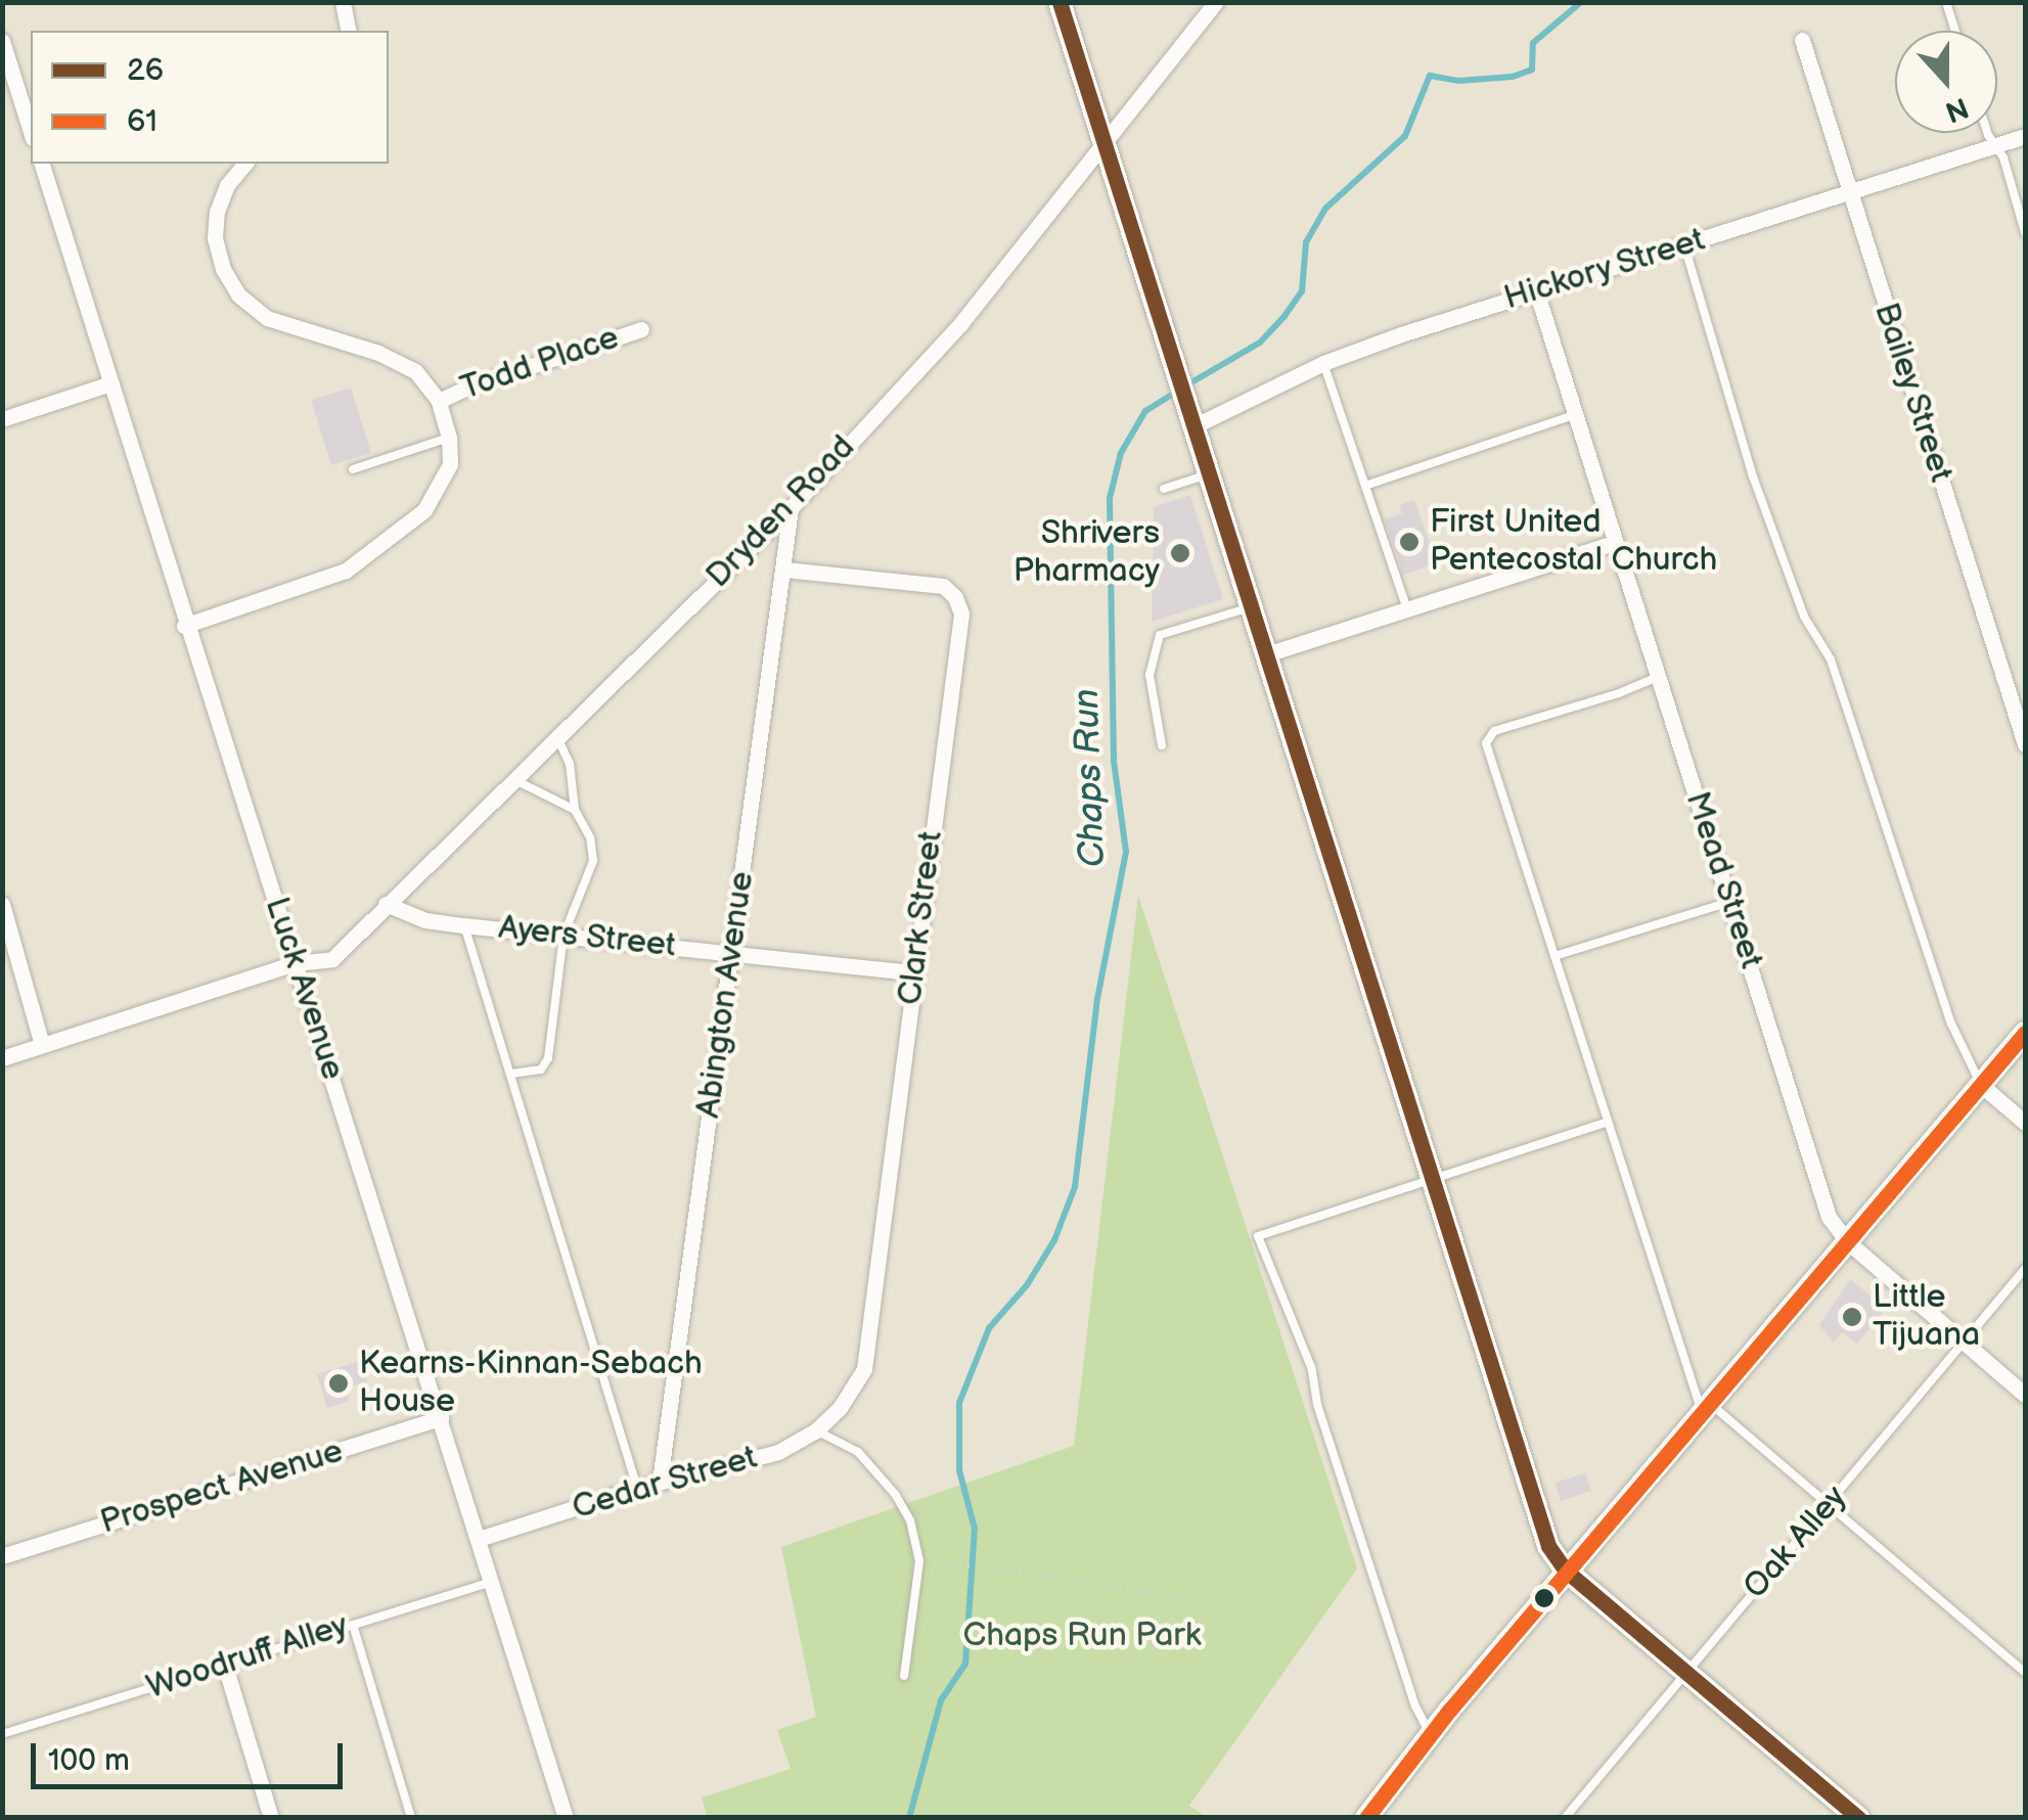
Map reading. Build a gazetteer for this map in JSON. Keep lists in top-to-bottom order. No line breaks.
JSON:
{"streets":{"street":["Hickory Street","Todd Place","Bailey Street","Dryden Road","Mead Street","Clark Street","Ayers Street","Luck Avenue","Abington Avenue","Cedar Street","Prospect Avenue"],"lane":["Oak Alley","Woodruff Alley"]},"crossings":[["Hickory Street","Bailey Street"],["Hickory Street","Mead Street"],["Dryden Road","Ayers Street"],["Dryden Road","Luck Avenue"],["Dryden Road","Abington Avenue"],["Mead Street","Oak Alley"],["Clark Street","Ayers Street"],["Clark Street","Abington Avenue"],["Clark Street","Cedar Street"],["Ayers Street","Abington Avenue"],["Luck Avenue","Cedar Street"],["Luck Avenue","Prospect Avenue"],["Luck Avenue","Woodruff Alley"],["Abington Avenue","Cedar Street"]],"water":["Chaps Run"],"parks":["Chaps Run Park"],"places":["First United Pentecostal Church","Shrivers Pharmacy","Little Tijuana","Kearns-Kinnan-Sebach House"],"lines":["transit line 26","transit line 61"],"legend":["26","61"],"scale_bar":"100 m","north":"bottom"}
